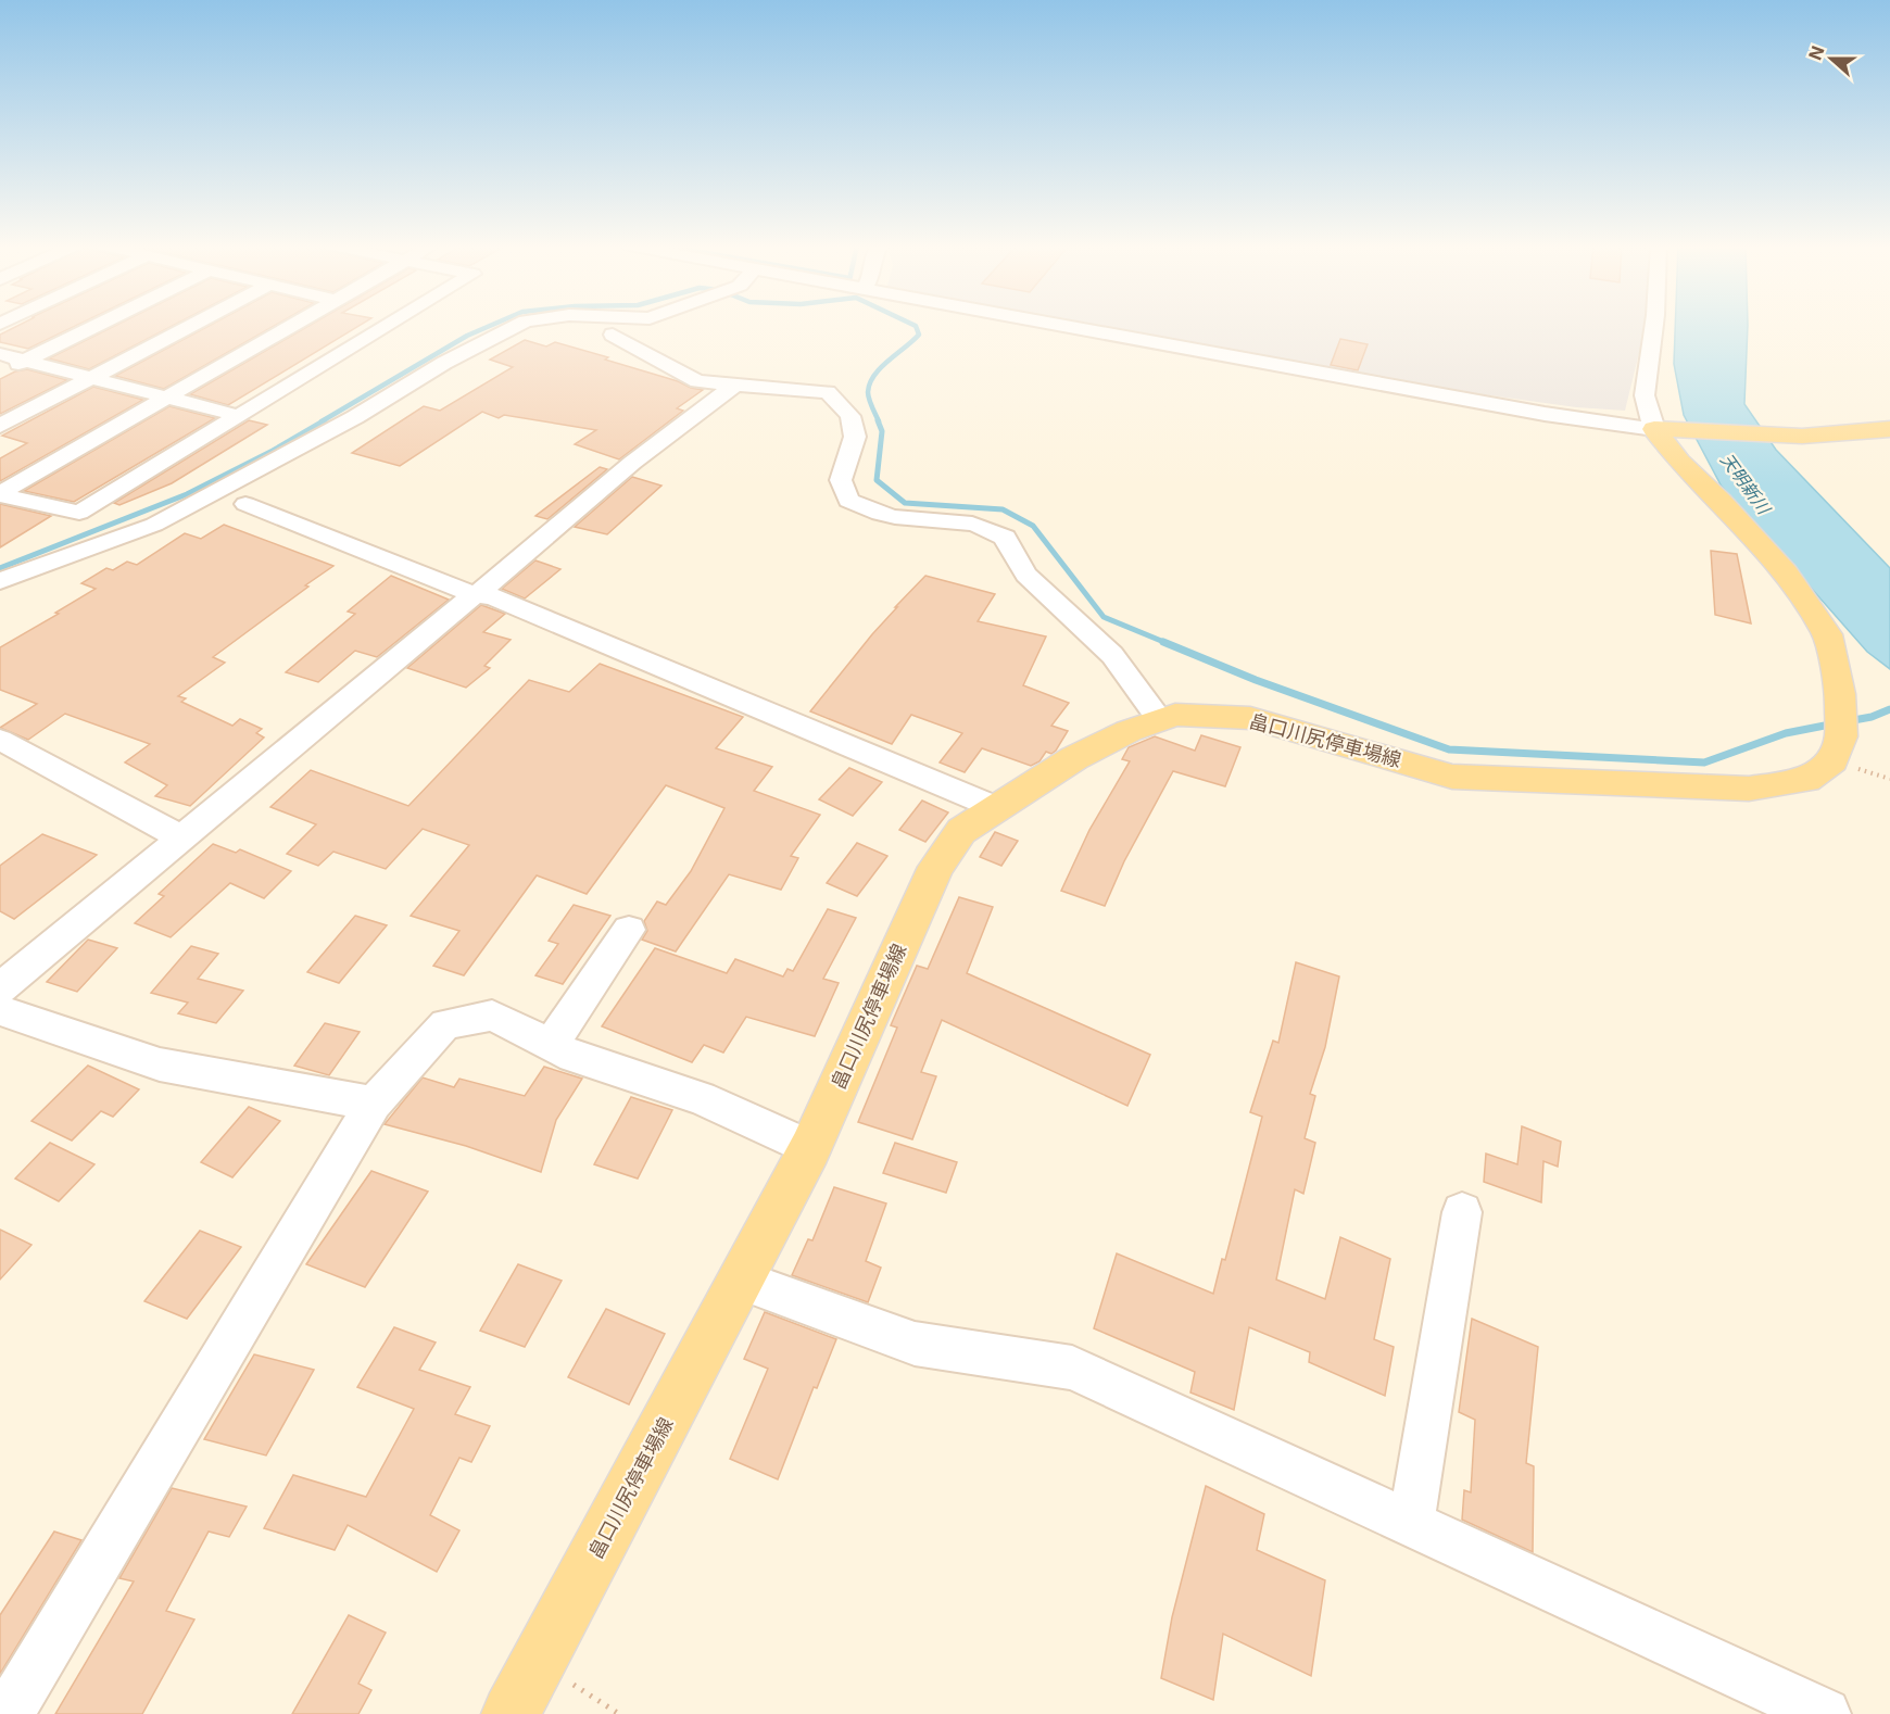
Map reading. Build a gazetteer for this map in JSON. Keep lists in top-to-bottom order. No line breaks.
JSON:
{"streets":{"main road":["畠口川尻停車場線"]},"water":["天明新川"],"north":"left"}
